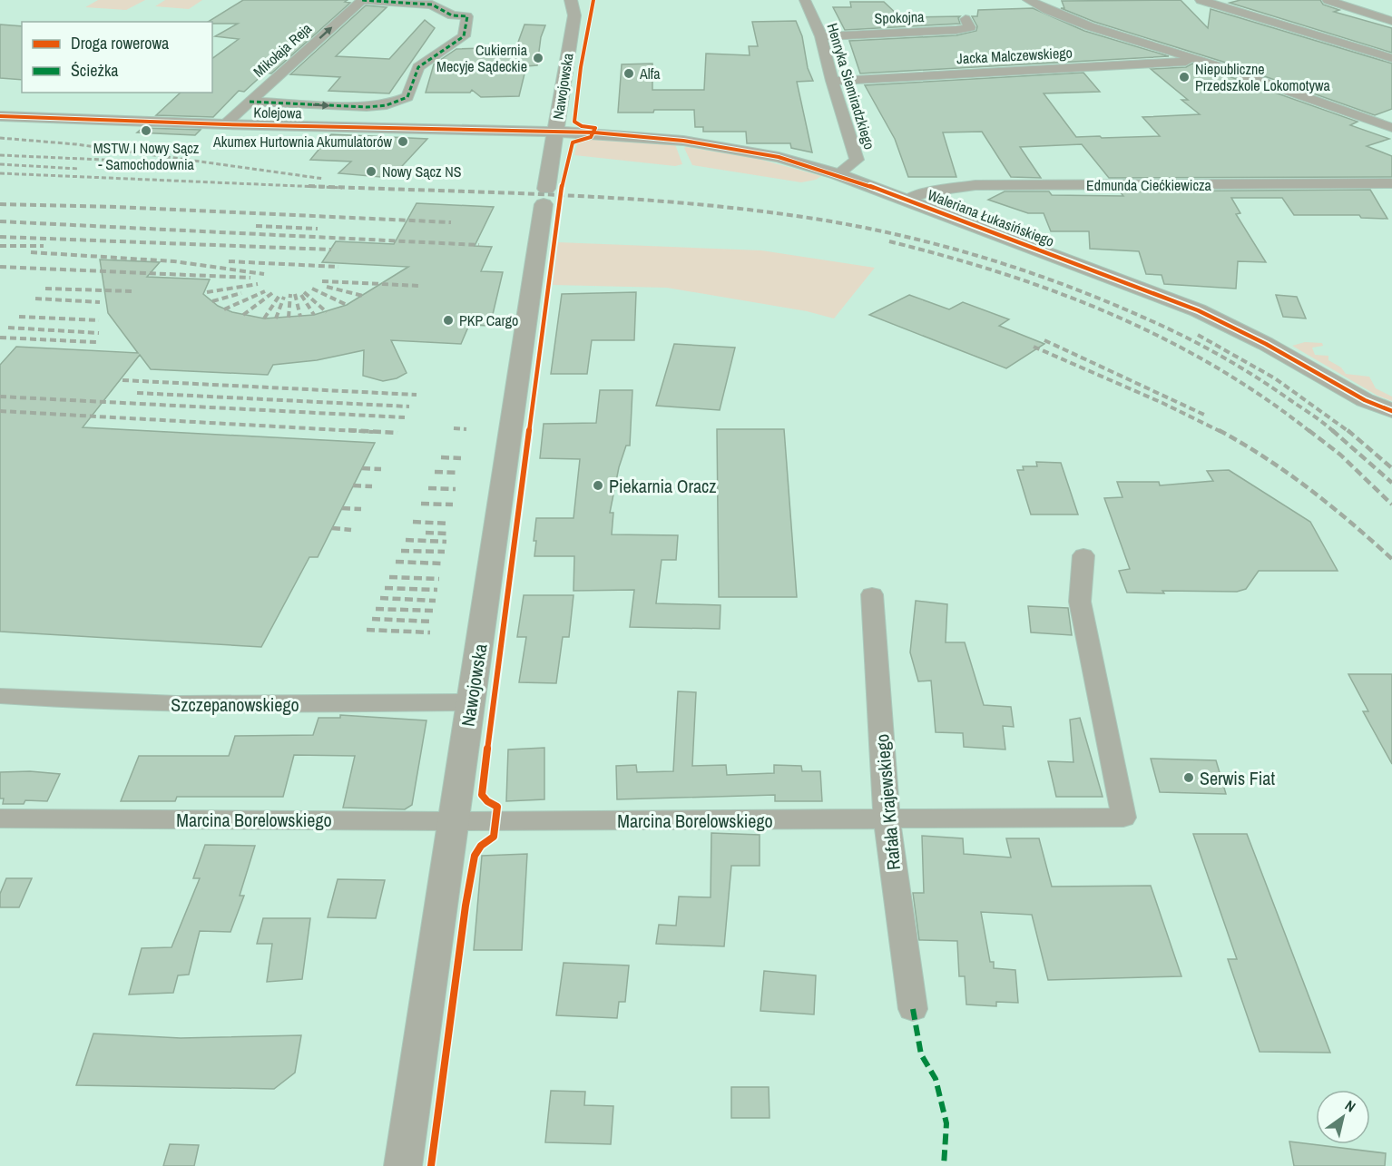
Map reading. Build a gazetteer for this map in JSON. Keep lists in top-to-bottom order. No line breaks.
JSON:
{"streets":{"street":["Spokojna","Mikołaja Reja","Jacka Malczewskiego","Nawojowska","Henryka Siemiradzkiego","Kolejowa","Edmunda Ciećkiewicza","Waleriana Łukasińskiego","Szczepanowskiego","Rafała Krajewskiego","Marcina Borelowskiego"]},"crossings":[["Spokojna","Henryka Siemiradzkiego"],["Mikołaja Reja","Kolejowa"],["Jacka Malczewskiego","Henryka Siemiradzkiego"],["Nawojowska","Kolejowa"],["Nawojowska","Waleriana Łukasińskiego"],["Nawojowska","Szczepanowskiego"],["Nawojowska","Marcina Borelowskiego"],["Henryka Siemiradzkiego","Waleriana Łukasińskiego"],["Kolejowa","Waleriana Łukasińskiego"],["Edmunda Ciećkiewicza","Waleriana Łukasińskiego"],["Rafała Krajewskiego","Marcina Borelowskiego"]],"one_way":["Mikołaja Reja"],"places":["Cukiernia Mecyje Sądeckie","Alfa","Niepubliczne Przedszkole Lokomotywa","MSTW I Nowy Sącz - Samochodownia","Akumex Hurtownia Akumulatorów","Nowy Sącz NS","PKP Cargo","Piekarnia Oracz","Serwis Fiat"],"legend":["Droga rowerowa","Ścieżka"],"north":"top right"}
